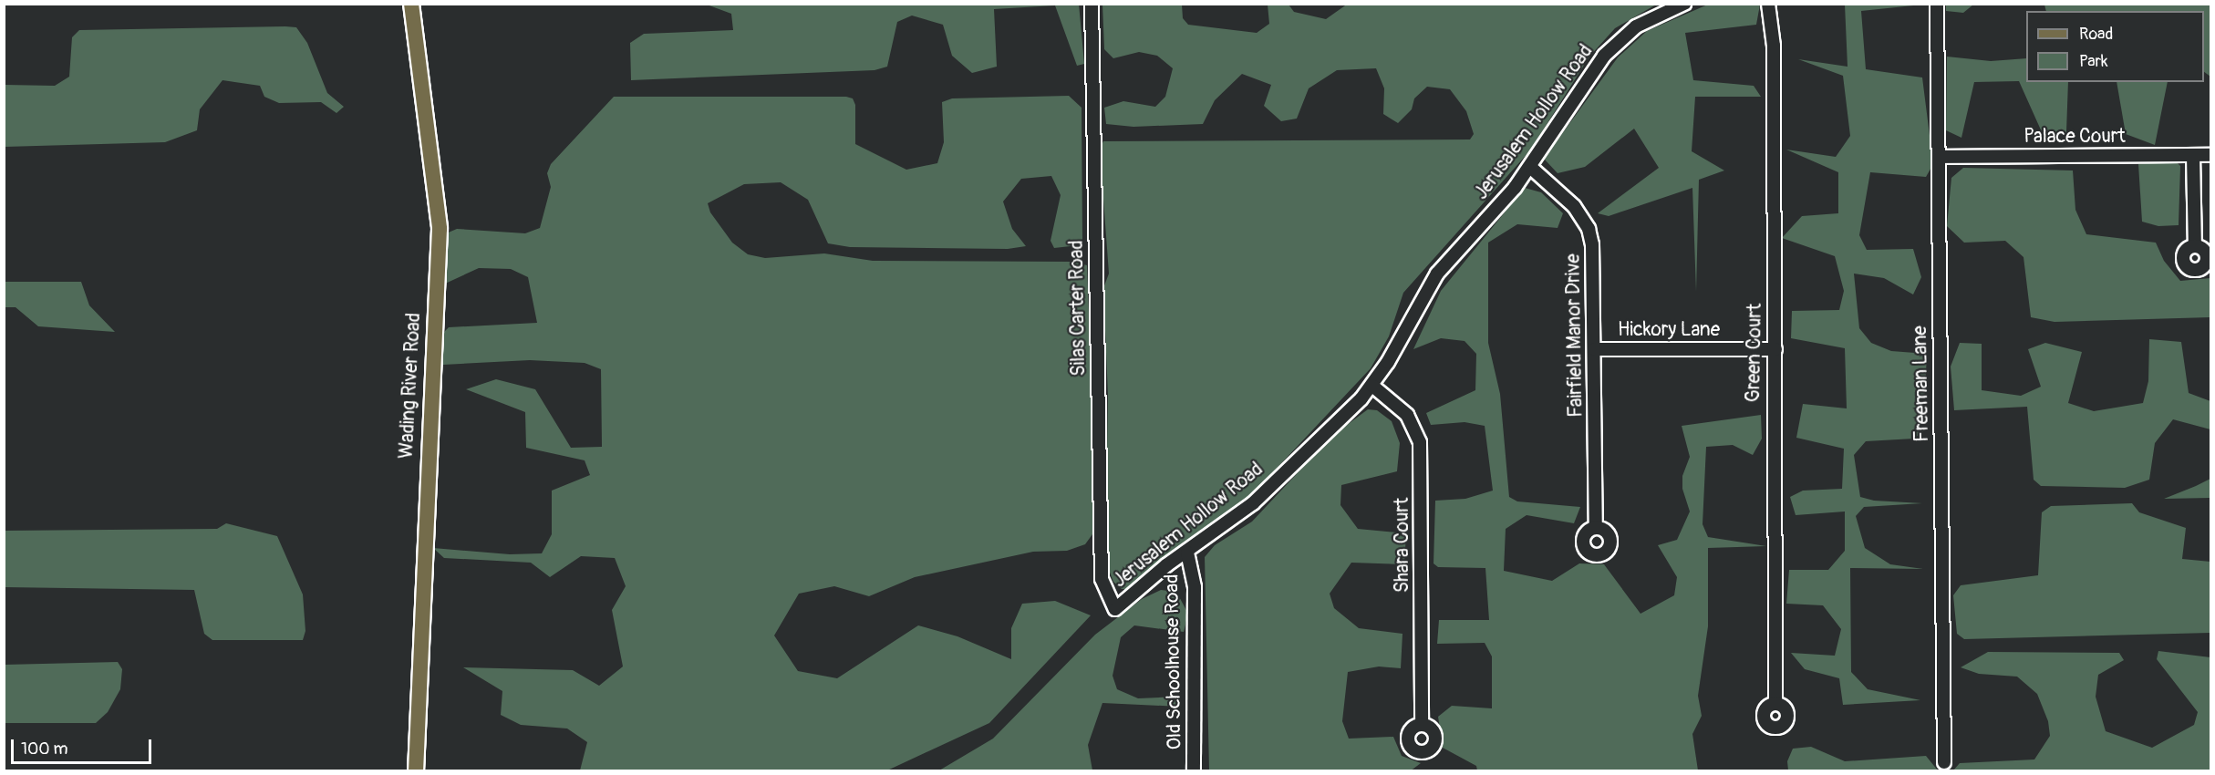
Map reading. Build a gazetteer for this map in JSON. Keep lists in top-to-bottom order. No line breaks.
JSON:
{"streets":{"main road":["Wading River Road"],"street":["Jerusalem Hollow Road","Palace Court","Silas Carter Road","Hickory Lane","Fairfield Manor Drive","Green Court","Freeman Lane","Shara Court","Old Schoolhouse Road"]},"crossings":[["Jerusalem Hollow Road","Silas Carter Road"],["Jerusalem Hollow Road","Fairfield Manor Drive"],["Jerusalem Hollow Road","Shara Court"],["Jerusalem Hollow Road","Old Schoolhouse Road"],["Palace Court","Freeman Lane"],["Hickory Lane","Fairfield Manor Drive"],["Hickory Lane","Green Court"]],"legend":["Road","Park"],"scale_bar":"100 m"}
